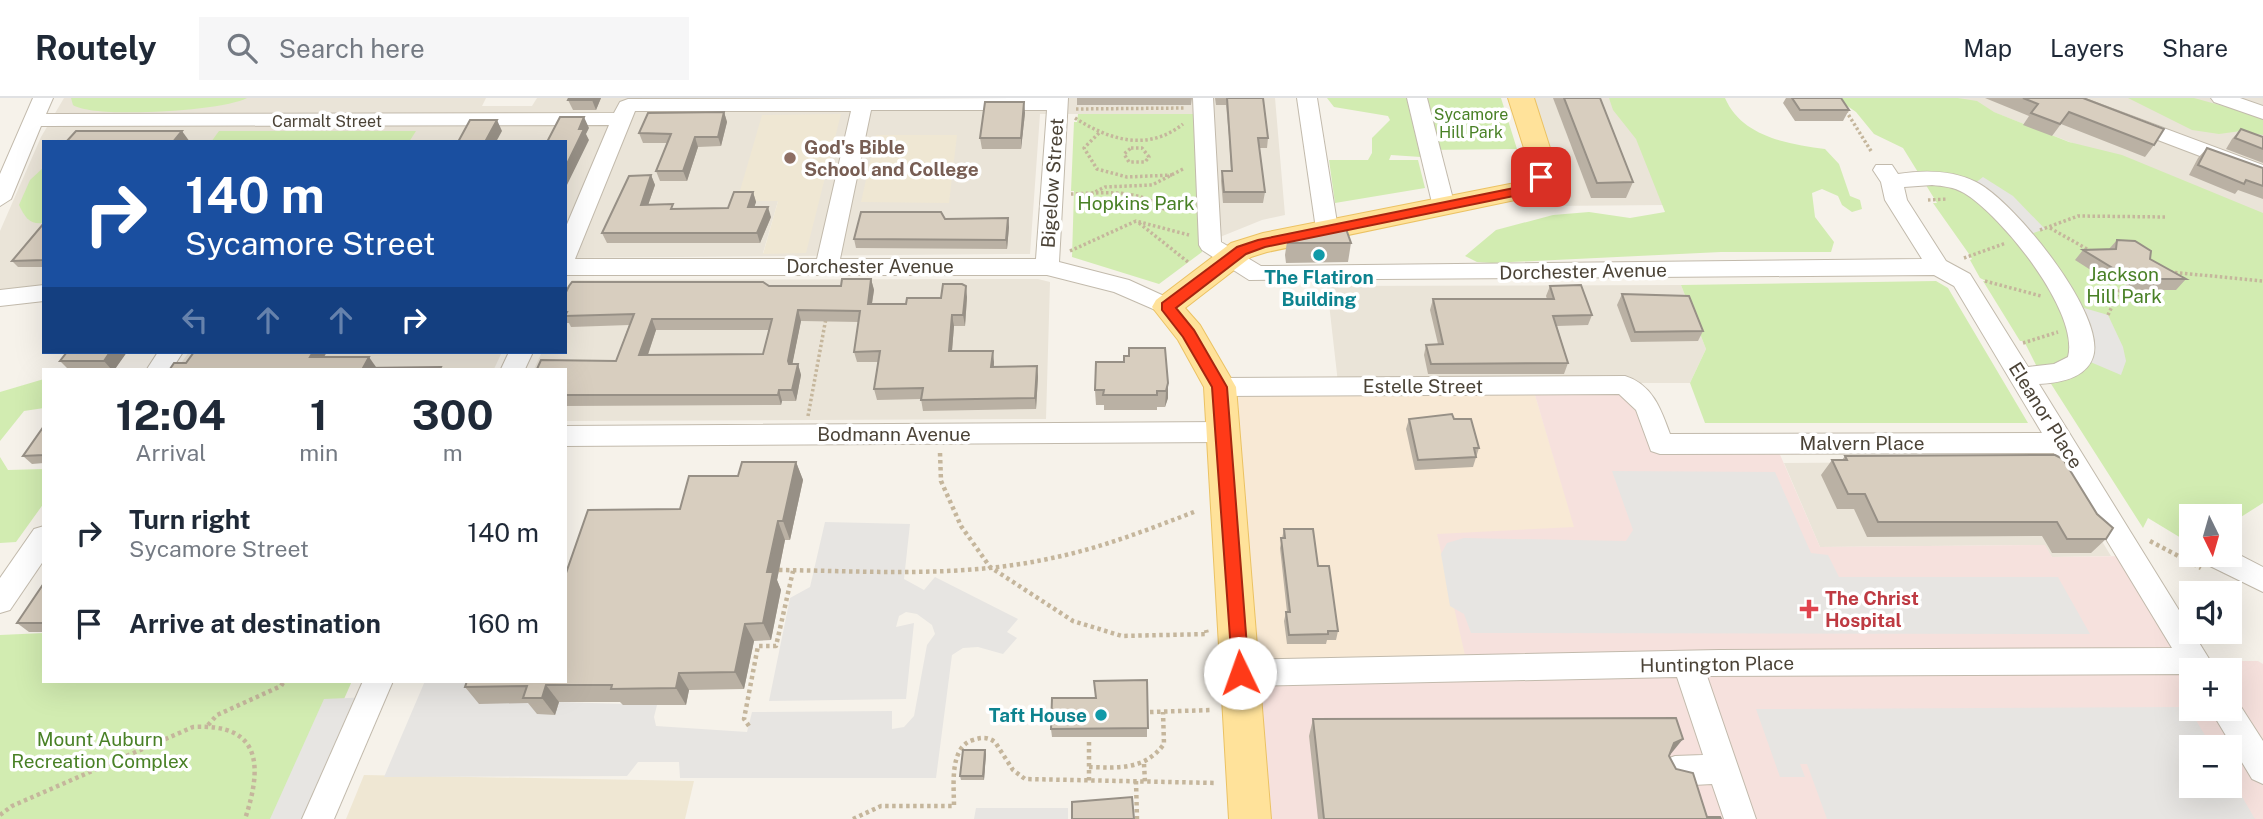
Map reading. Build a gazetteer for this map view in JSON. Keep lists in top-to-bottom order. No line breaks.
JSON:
{"streets":{"street":["Carmalt Street","Bigelow Street","Dorchester Avenue","Estelle Street","Eleanor Place","Bodmann Avenue","Malvern Place","Huntington Place"]},"crossings":[["Carmalt Street","Bigelow Street"],["Bigelow Street","Dorchester Avenue"],["Dorchester Avenue","Eleanor Place"],["Estelle Street","Malvern Place"],["Eleanor Place","Malvern Place"]],"parks":["Sycamore Hill Park","Hopkins Park","Jackson Hill Park","Mount Auburn Recreation Complex"],"places":{"other":["God's Bible School and College","The Flatiron Building","Taft House"],"health":["The Christ Hospital"]},"north":"bottom","page":{"header":"Routely","search":"Search here","nav":["Map","Layers","Share"],"turn":["140 m","Sycamore Street"],"eta":["12:04","Arrival","1","min","300","m"],"list":[{"name":"Turn right","note":"Sycamore Street","value":"140 m"},{"name":"Arrive at destination","value":"160 m"}],"map_buttons":["+","−"]}}
